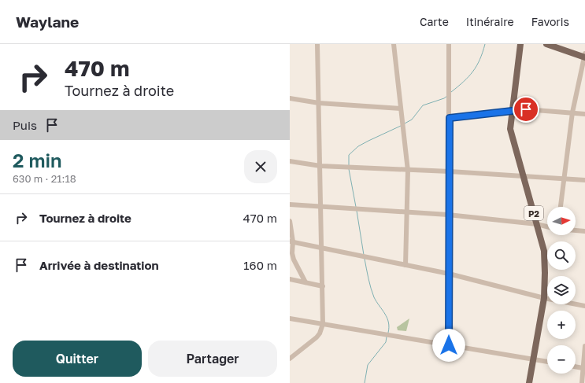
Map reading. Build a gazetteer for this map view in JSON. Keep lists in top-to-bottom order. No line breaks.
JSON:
{"streets":{"main road":["P2"]},"north":"right","page":{"header":"Waylane","nav":["Carte","Itinéraire","Favoris"],"turn":["470 m","Tournez à droite"],"then":"Puis","heading":["2 min","630 m · 21:18"],"list":[{"name":"Tournez à droite","value":"470 m"},{"name":"Arrivée à destination","value":"160 m"}],"map_buttons":["+","−"],"buttons":["Quitter","Partager"]}}
